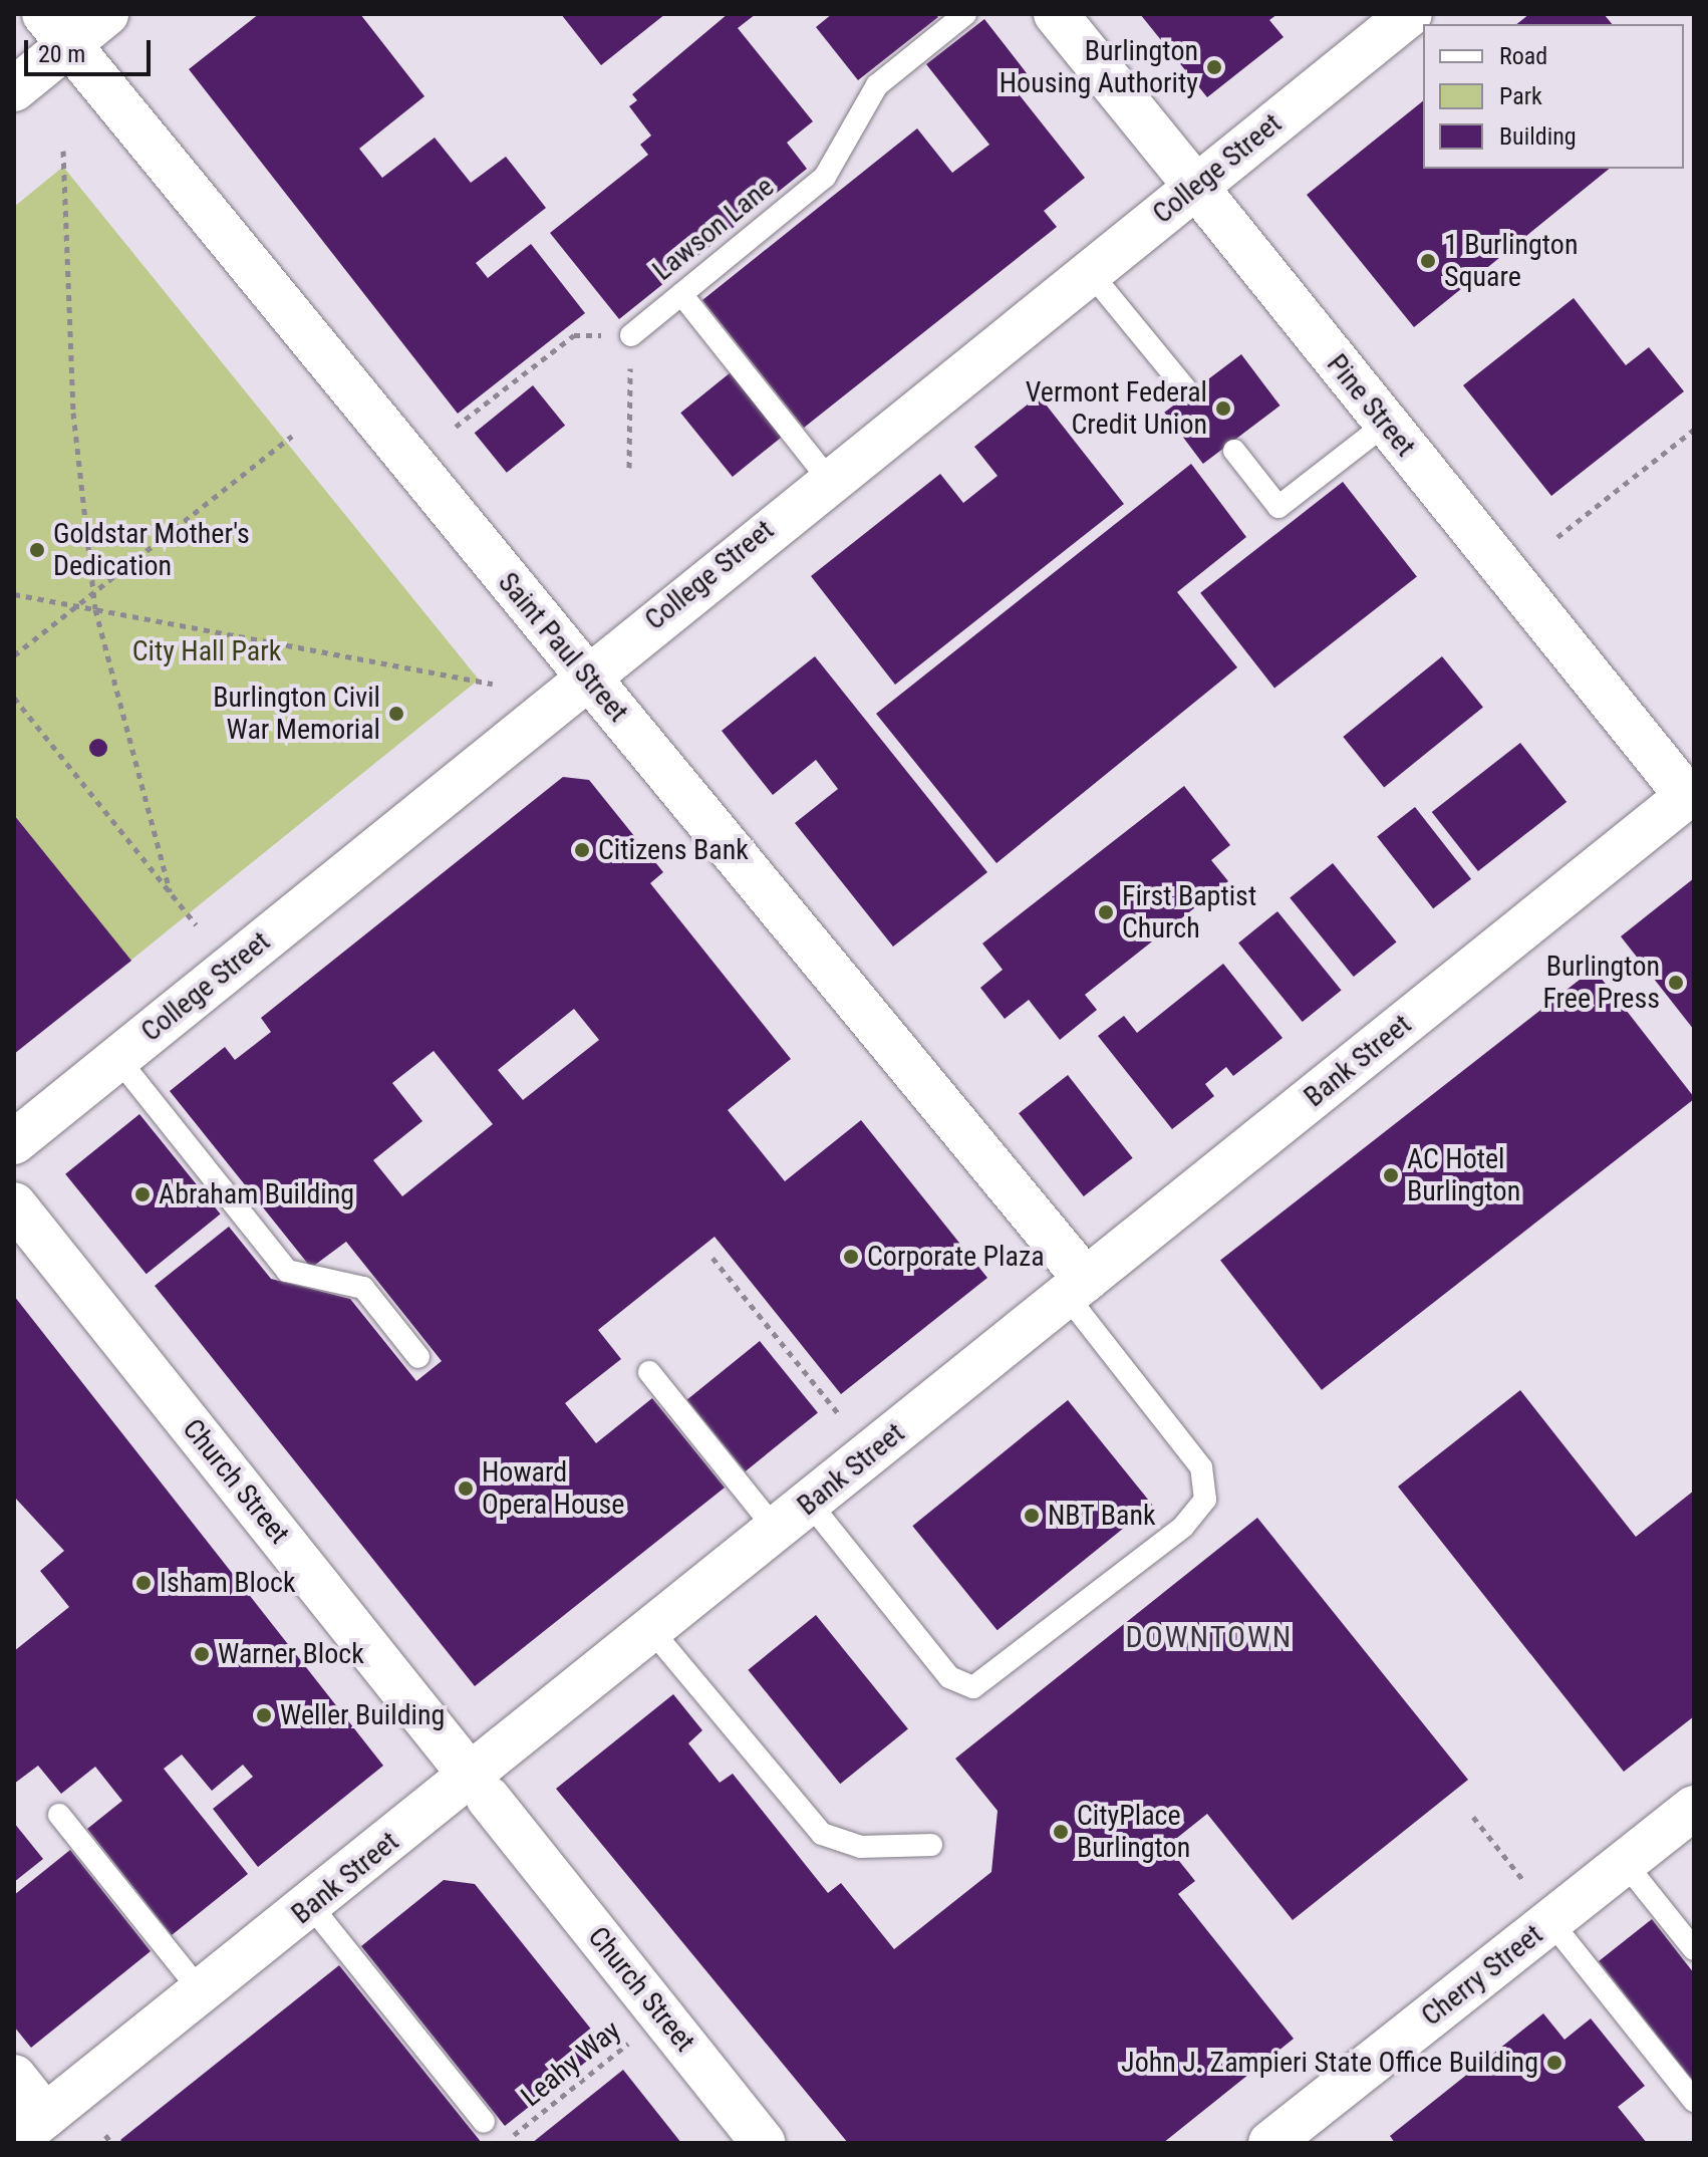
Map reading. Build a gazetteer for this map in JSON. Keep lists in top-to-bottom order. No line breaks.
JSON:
{"streets":{"street":["College Street","Pine Street","Saint Paul Street","Bank Street","Church Street","Cherry Street"],"lane":["Lawson Lane"],"path":["Leahy Way"]},"crossings":[["College Street","Pine Street"],["College Street","Saint Paul Street"],["Pine Street","Bank Street"],["Saint Paul Street","Bank Street"],["Church Street","Leahy Way"]],"districts":["DOWNTOWN"],"parks":["City Hall Park"],"places":["Burlington Housing Authority","1 Burlington Square","Vermont Federal Credit Union","Goldstar Mother's Dedication","Burlington Civil War Memorial","Citizens Bank","First Baptist Church","Burlington Free Press","AC Hotel Burlington","Abraham Building","Corporate Plaza","Howard Opera House","NBT Bank","Isham Block","Warner Block","Weller Building","CityPlace Burlington","John J. Zampieri State Office Building"],"legend":["Road","Park","Building"],"scale_bar":"20 m"}
